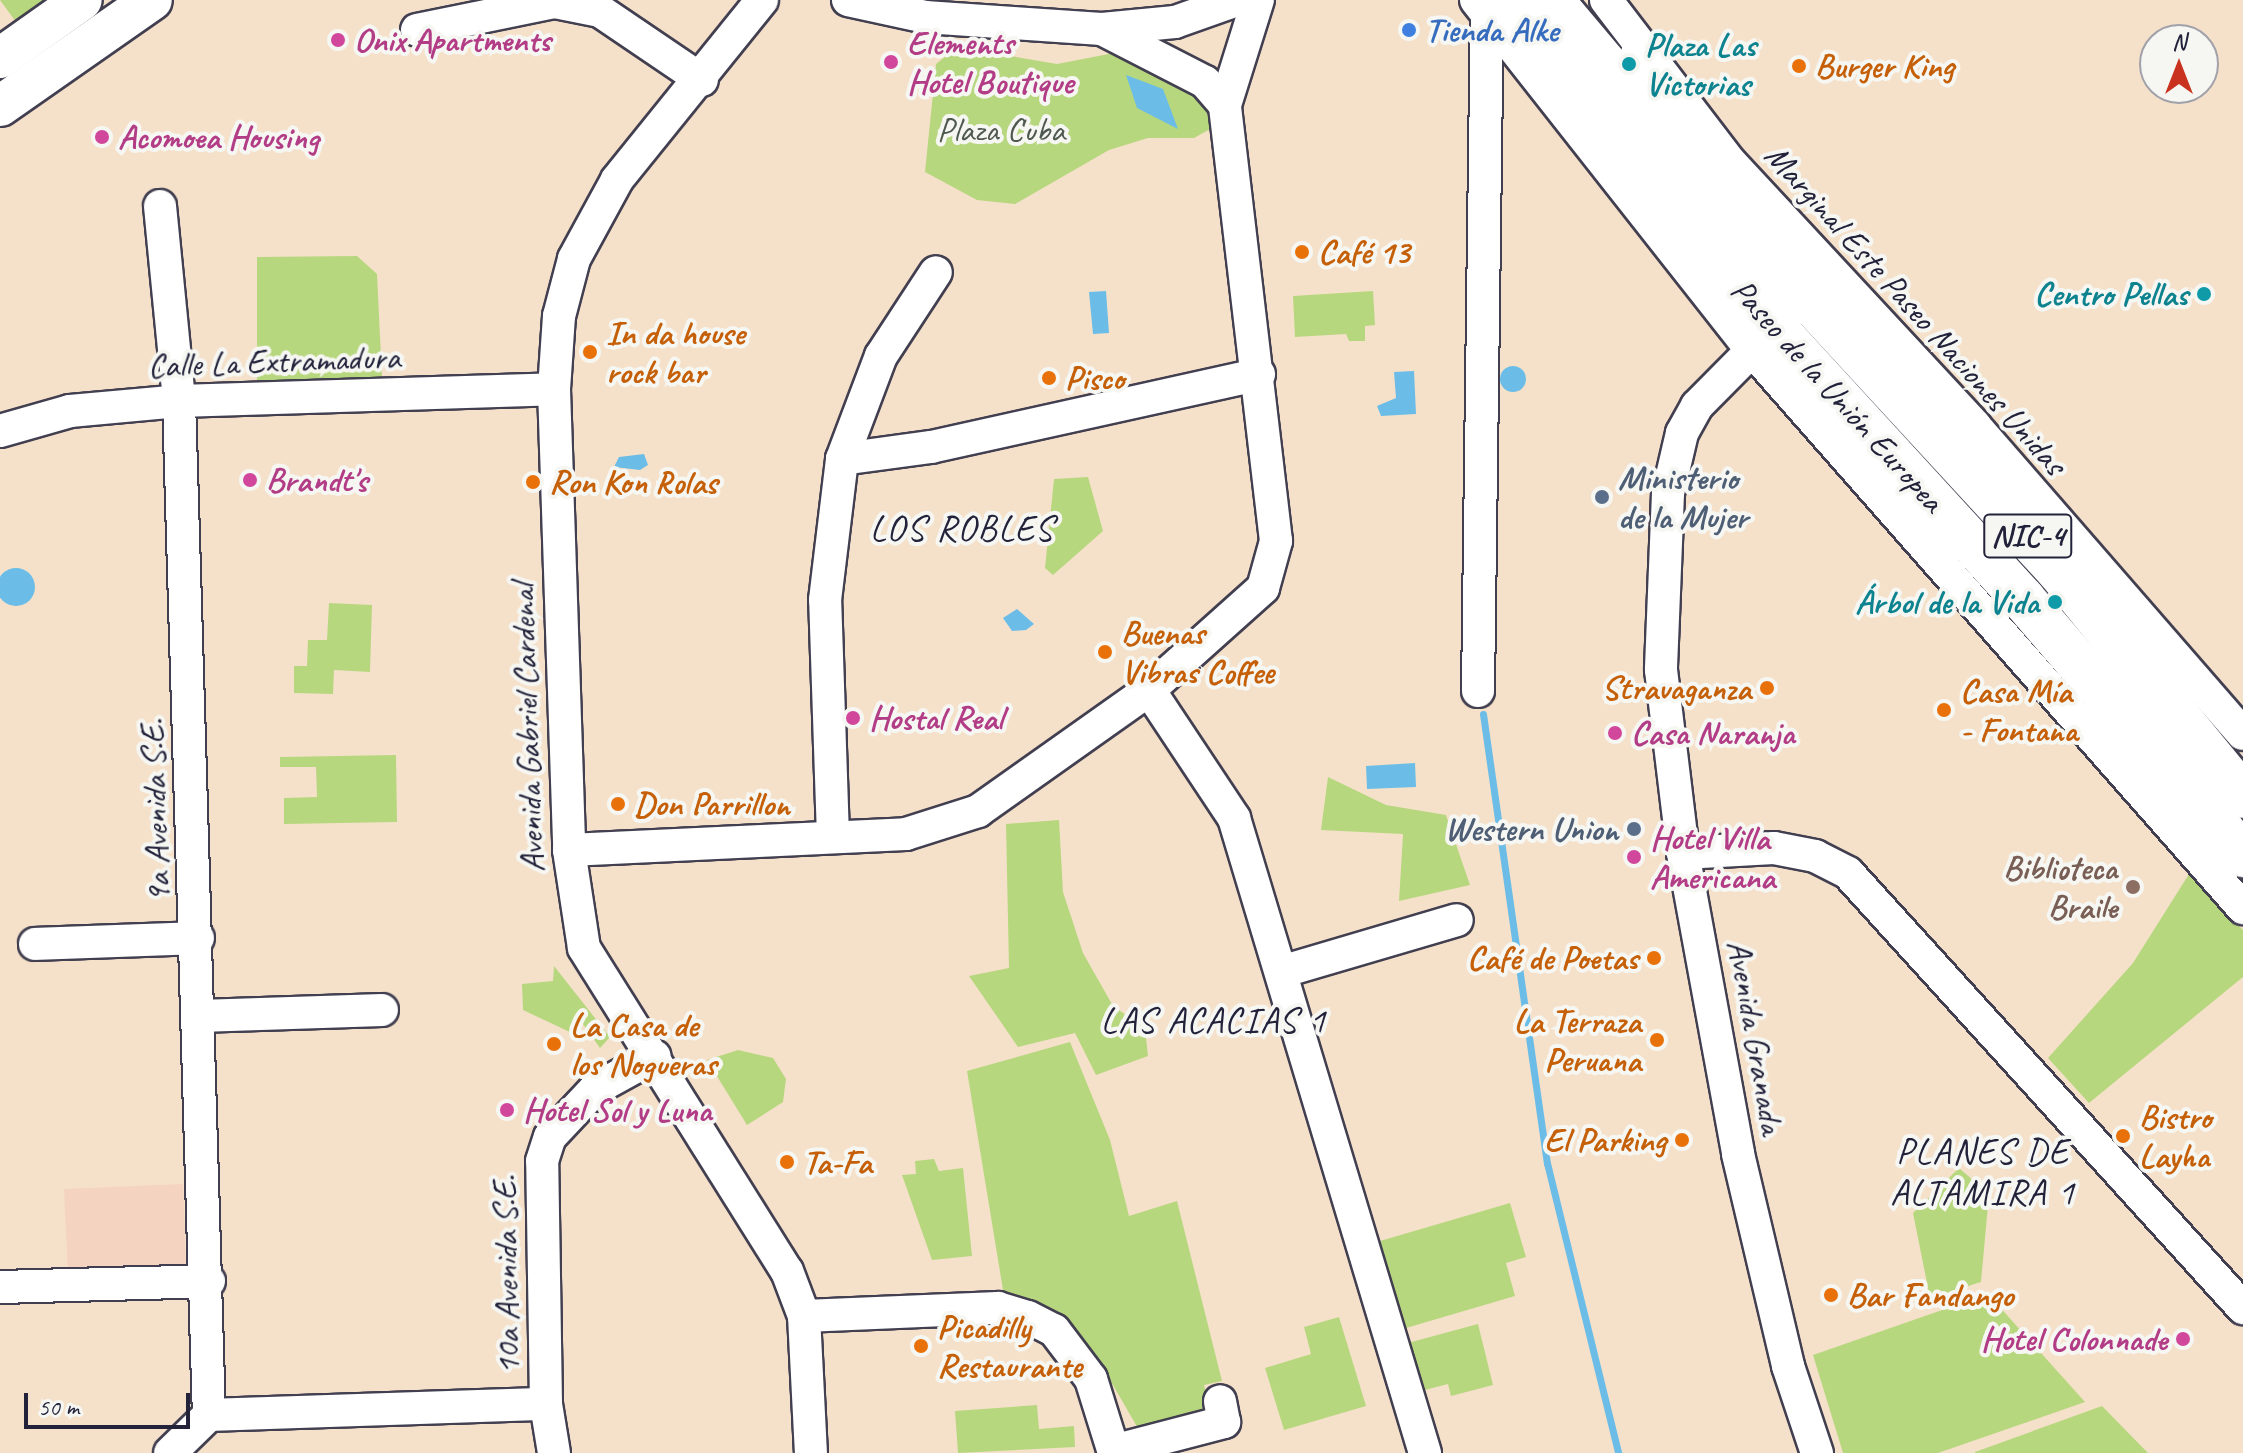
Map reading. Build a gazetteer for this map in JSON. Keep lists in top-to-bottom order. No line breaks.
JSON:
{"streets":{"highway":["Paseo de la Unión Europea","NIC-4"],"street":["Marginal Este Paseo Naciones Unidas","Calle La Extramadura","Avenida Gabriel Cardenal","9a Avenida S.E.","Avenida Granada","10a Avenida S.E."]},"crossings":[["Calle La Extramadura","Avenida Gabriel Cardenal"],["Calle La Extramadura","9a Avenida S.E."],["Paseo de la Unión Europea","Avenida Granada"],["Avenida Gabriel Cardenal","10a Avenida S.E."]],"districts":["LOS ROBLES","LAS ACACIAS 1","PLANES DE ALTAMIRA 1"],"parks":["Plaza Cuba"],"places":["Tienda Alke","Onix Apartments","Elements Hotel Boutique","Plaza Las Victorias","Burger King","Acomoea Housing","Café 13","Centro Pellas","In da house rock bar","Pisco","Brandt's","Ron Kon Rolas","Ministerio de la Mujer","Árbol de la Vida","Buenas Vibras Coffee","Stravaganza","Casa Mía - Fontana","Hostal Real","Casa Naranja","Don Parrillon","Western Union","Hotel Villa Americana","Biblioteca Braile","Café de Poetas","La Terraza Peruana","La Casa de los Nogueras","Hotel Sol y Luna","Bistro Layha","El Parking","Ta-Fa","Bar Fandango","Hotel Colonnade","Picadilly Restaurante"],"scale_bar":"50 m","north":"top"}
